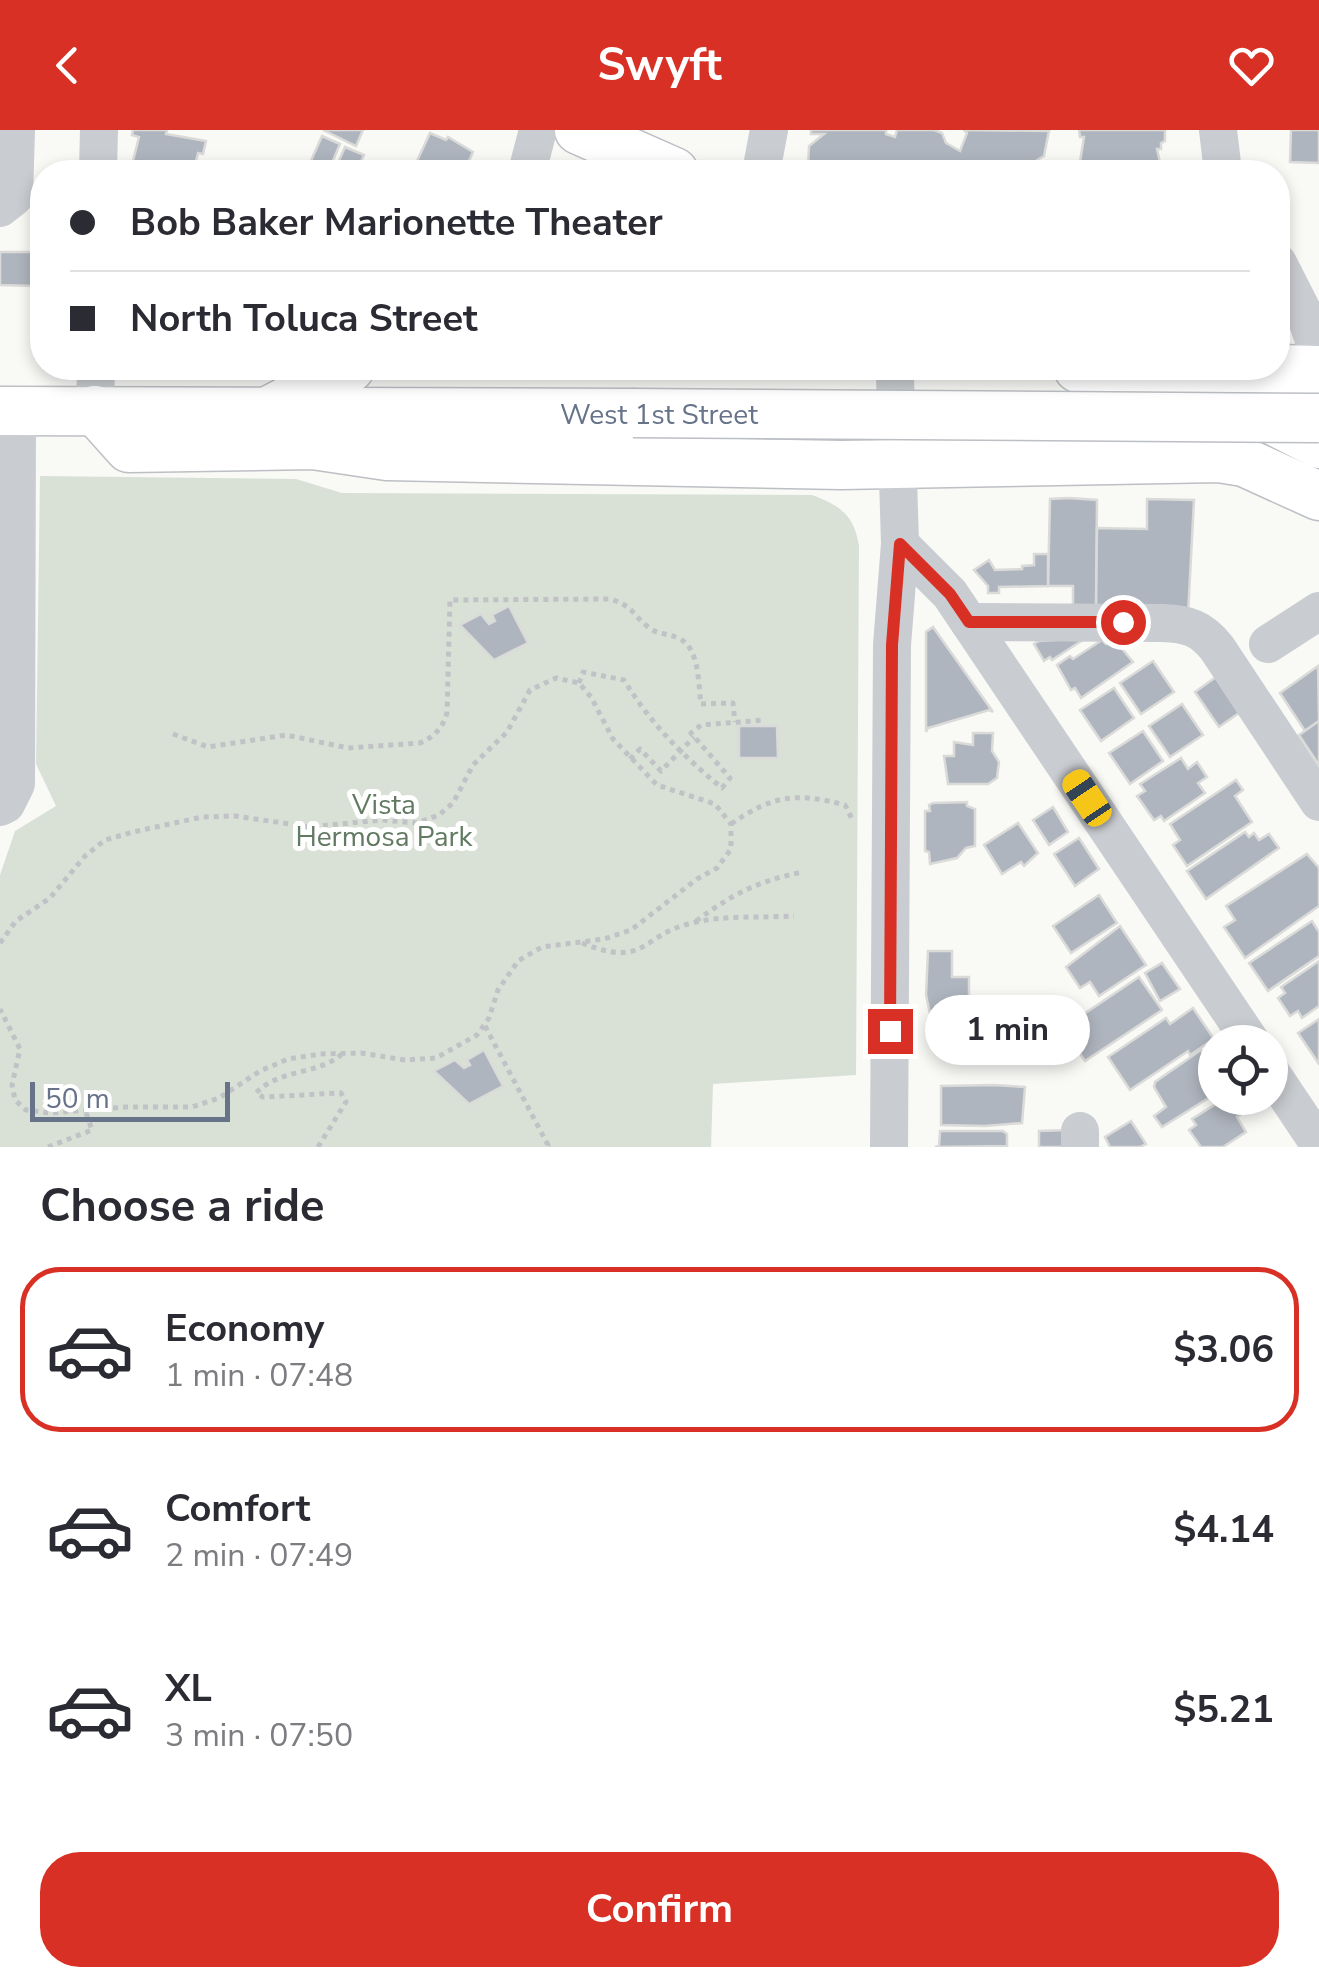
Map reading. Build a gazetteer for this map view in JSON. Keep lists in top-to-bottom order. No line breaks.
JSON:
{"streets":{"main road":["West 1st Street"]},"parks":["Vista Hermosa Park"],"scale_bar":"50 m","page":{"header":"Swyft","banner":["Bob Baker Marionette Theater","North Toluca Street"],"bubble":"1 min","scale":"50 m","heading":"Choose a ride","list":[{"name":"Economy","note":"1 min · 07:48","value":"$3.06"},{"name":"Comfort","note":"2 min · 07:49","value":"$4.14"},{"name":"XL","note":"3 min · 07:50","value":"$5.21"}],"buttons":"Confirm"}}
